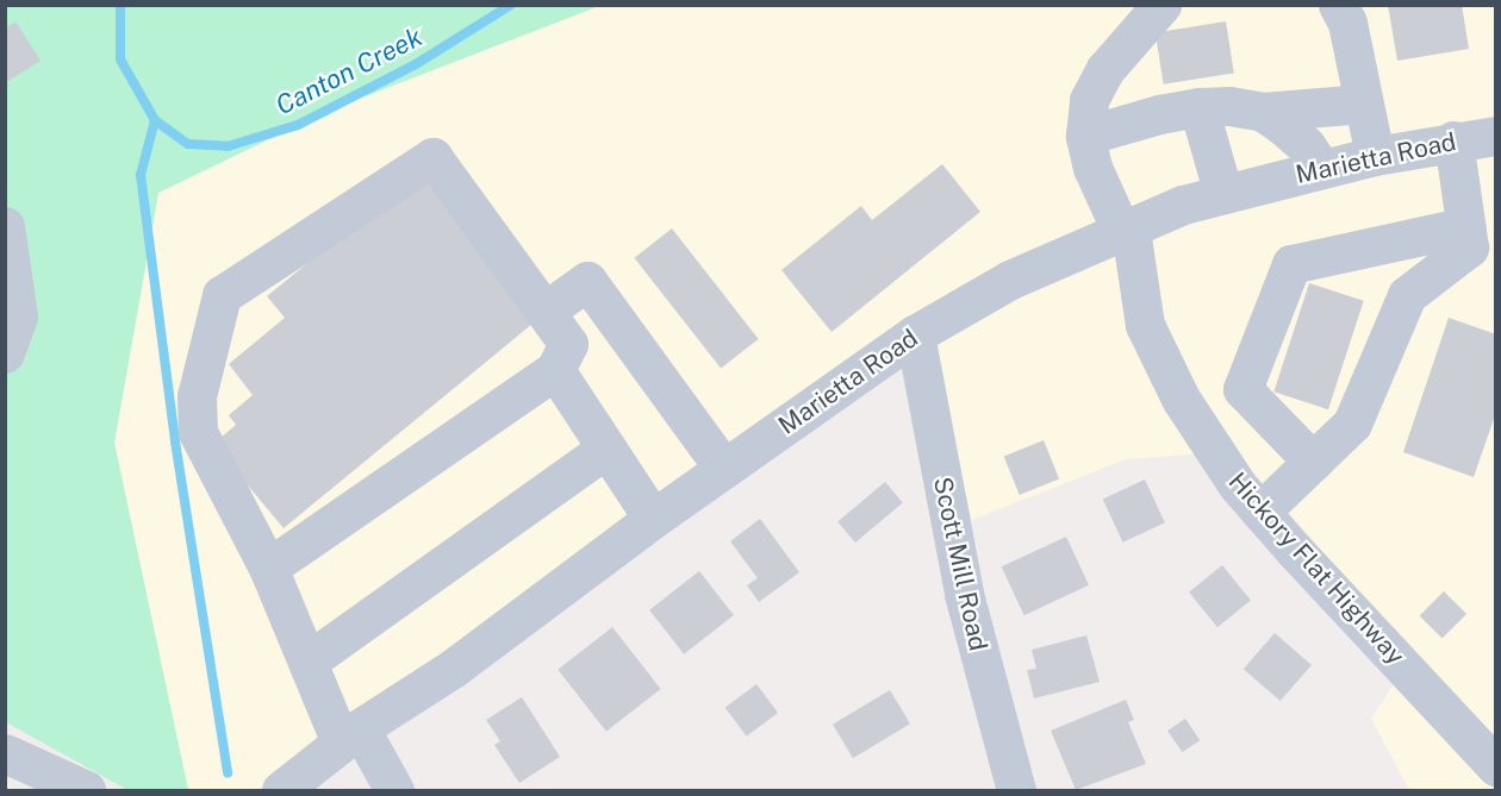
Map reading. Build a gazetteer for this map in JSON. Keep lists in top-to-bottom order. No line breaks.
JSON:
{"streets":{"street":["Marietta Road","Scott Mill Road","Hickory Flat Highway"]},"crossings":[["Marietta Road","Scott Mill Road"],["Marietta Road","Hickory Flat Highway"]],"water":["Canton Creek"]}
